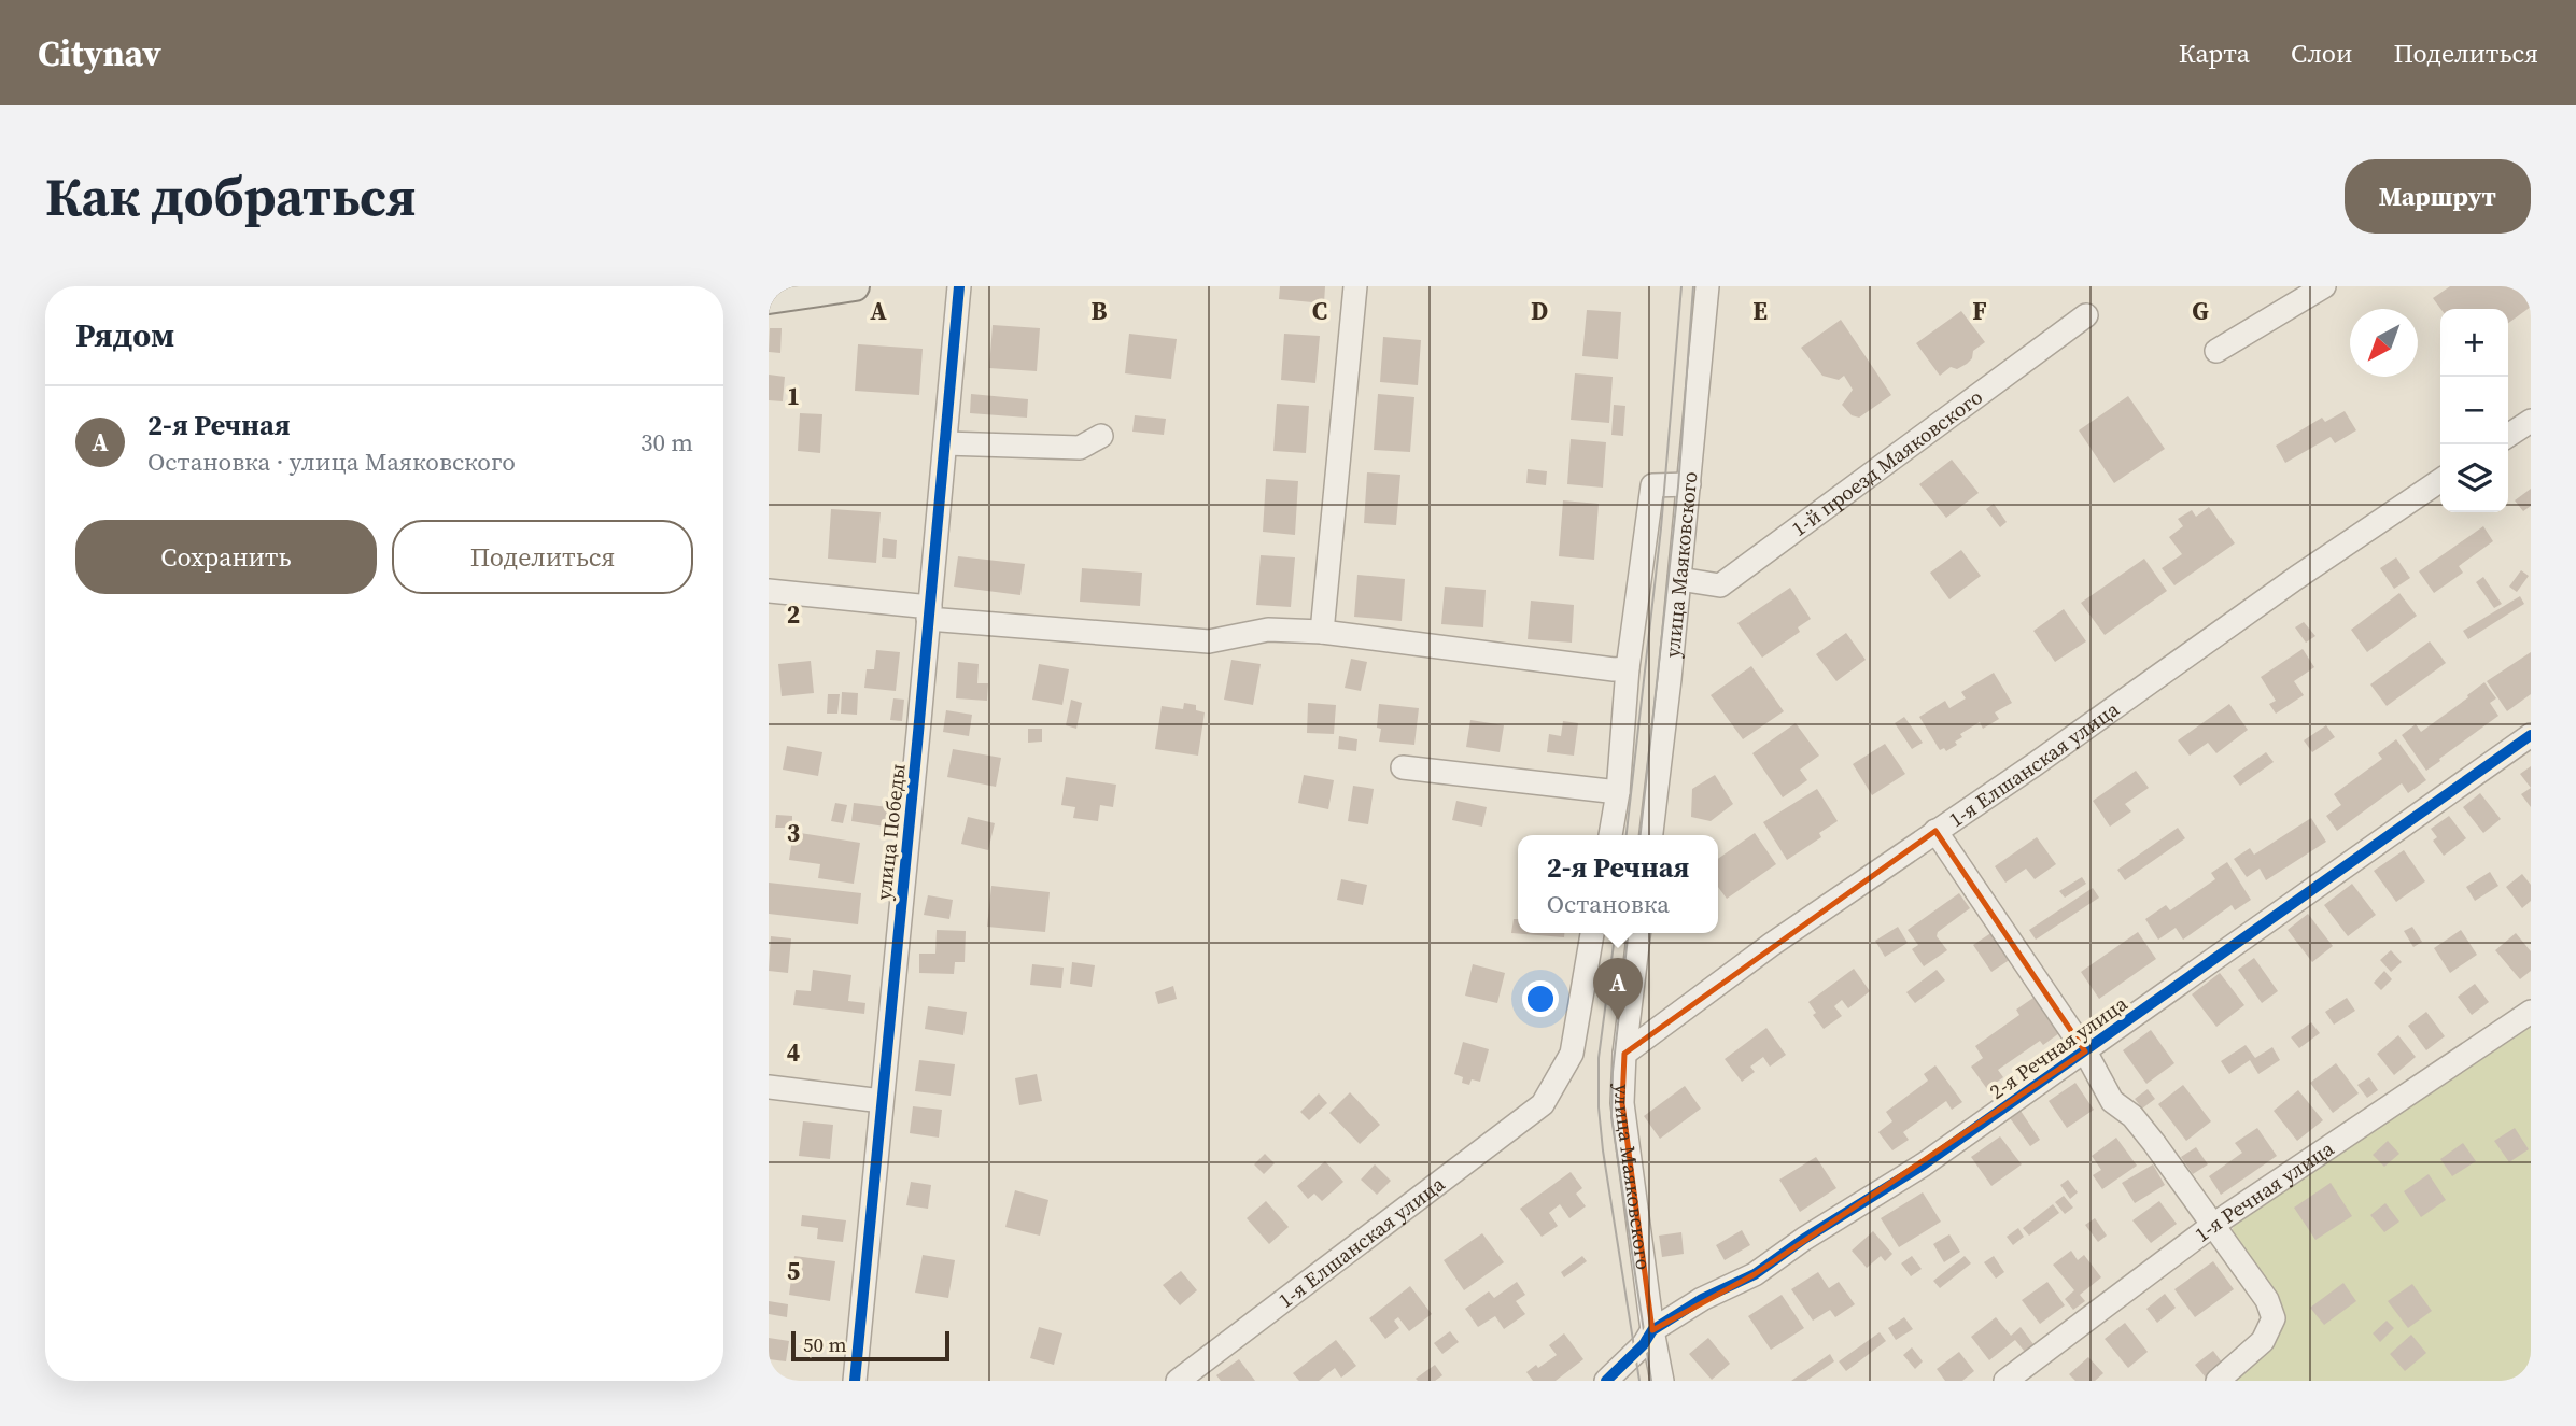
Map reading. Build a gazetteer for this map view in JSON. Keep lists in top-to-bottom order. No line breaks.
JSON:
{"streets":{"street":["1-й проезд Маяковского","улица Маяковского","1-я Елшанская улица","улица Победы","2-я Речная улица","1-я Речная улица"]},"crossings":[["1-й проезд Маяковского","улица Маяковского"],["улица Маяковского","1-я Елшанская улица"],["улица Маяковского","2-я Речная улица"]],"scale_bar":"50 m","north":"bottom left","page":{"header":"Citynav","nav":["Карта","Слои","Поделиться"],"buttons":["Маршрут",["Сохранить","Поделиться"]],"title":"Как добраться","heading":"Рядом","map_buttons":["+","−"],"list":[{"mark":"A","name":"2-я Речная","note":"Остановка · улица Маяковского","value":"30 m"}],"popup":["2-я Речная","Остановка"],"pins":"A","scale":"50 m"},"grid":{"columns":["A","B","C","D","E","F","G"],"rows":["1","2","3","4","5"]}}
